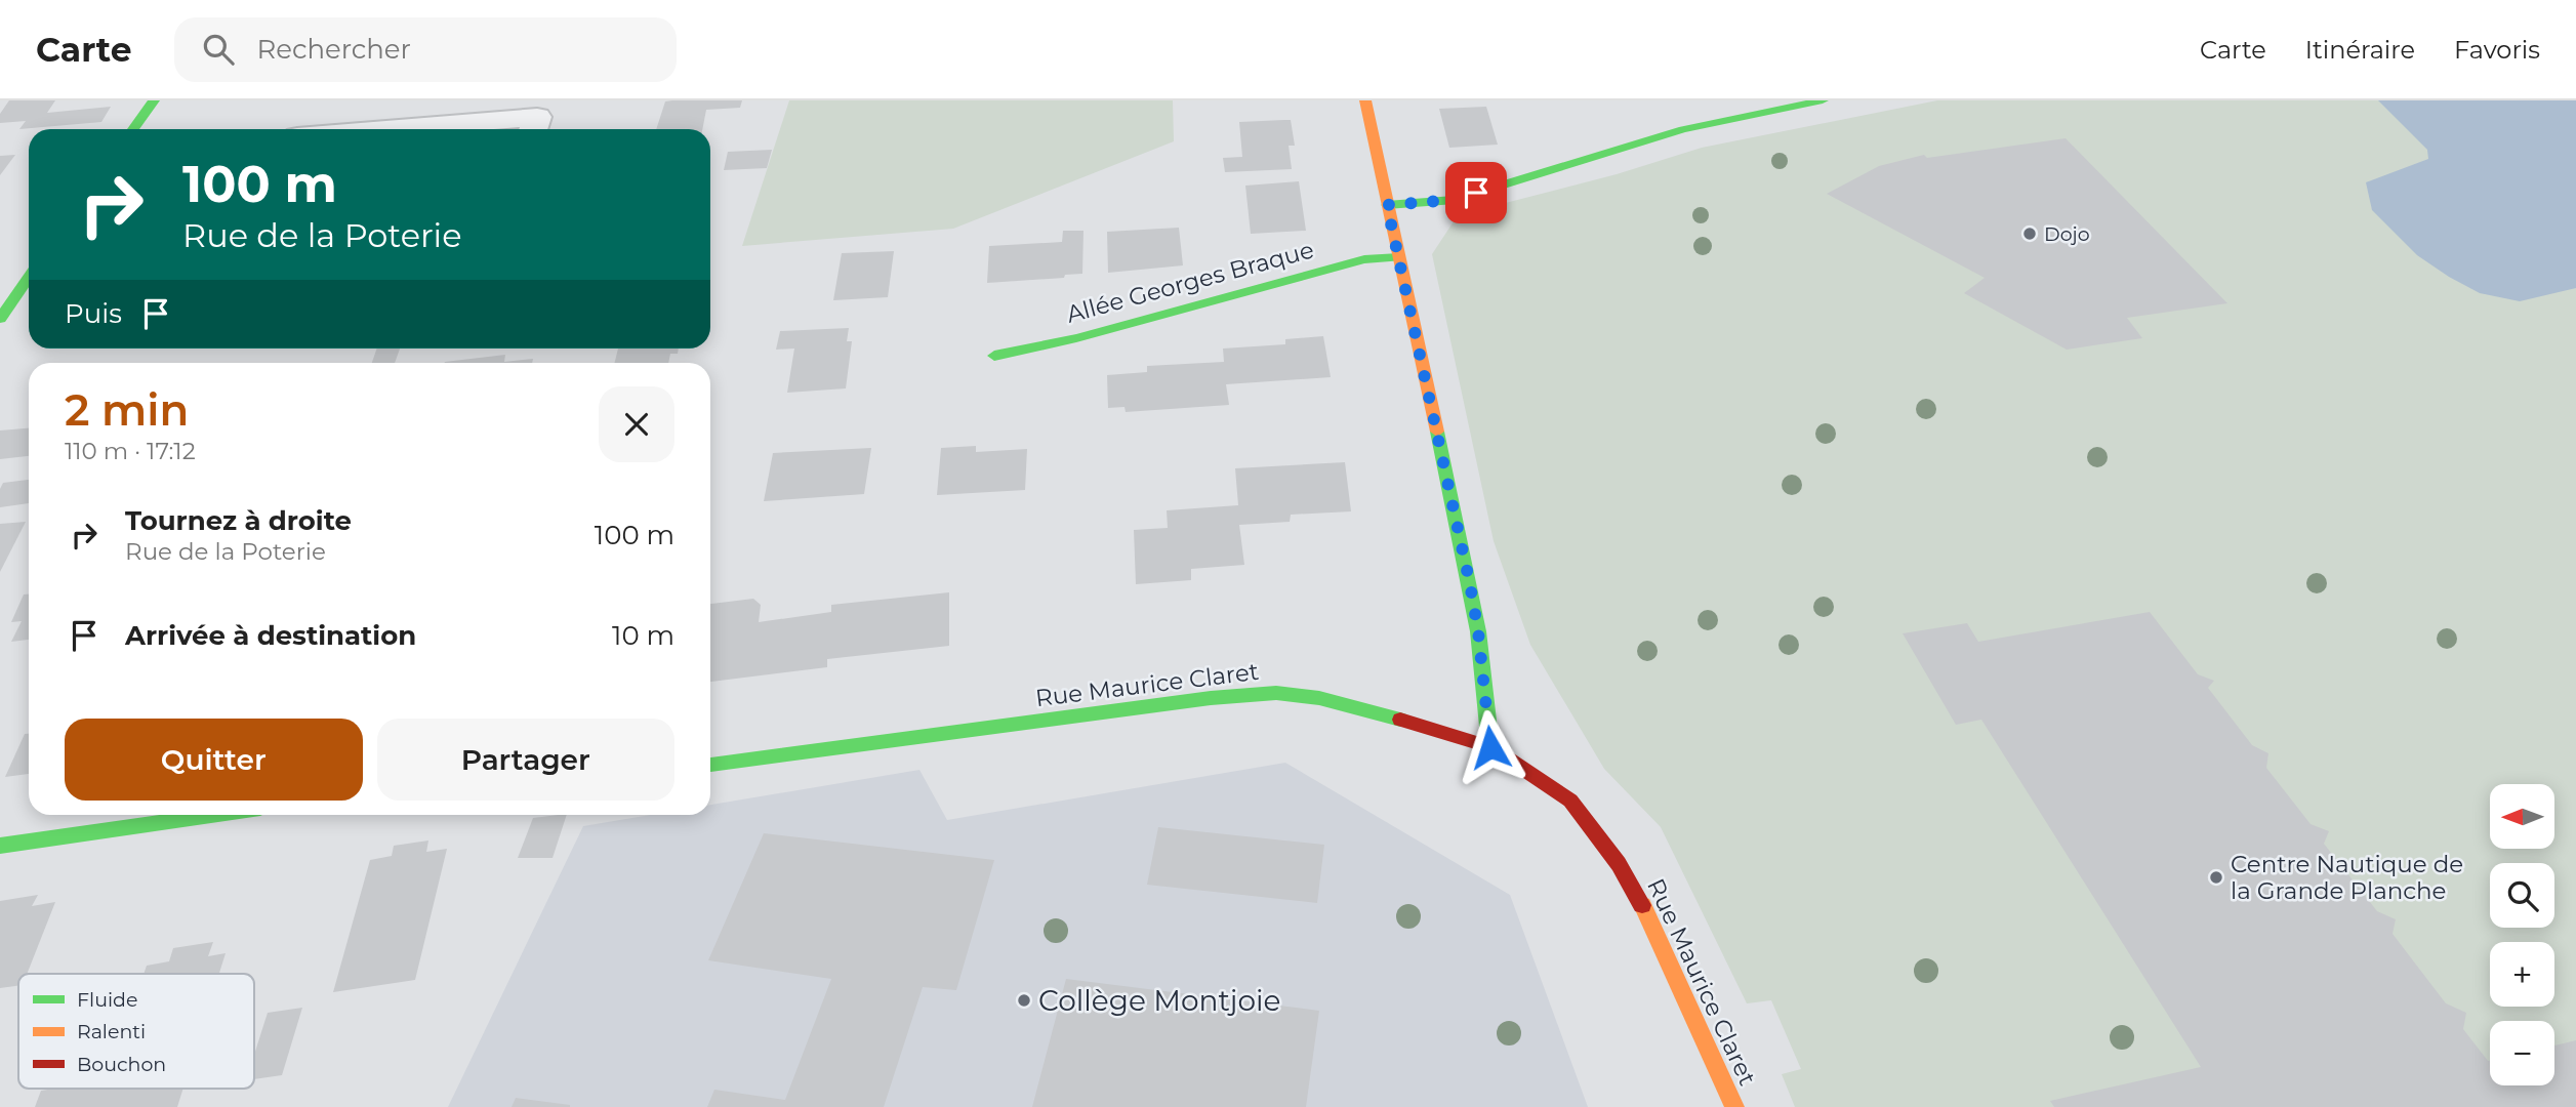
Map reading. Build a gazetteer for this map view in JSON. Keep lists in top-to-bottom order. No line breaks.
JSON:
{"streets":{"street":["Allée Georges Braque","Rue Maurice Claret"]},"places":["Dojo","Centre Nautique de la Grande Planche","Collège Montjoie"],"legend":["Fluide","Ralenti","Bouchon"],"north":"left","page":{"header":"Carte","search":"Rechercher","nav":["Carte","Itinéraire","Favoris"],"turn":["100 m","Rue de la Poterie"],"then":"Puis","heading":["2 min","110 m · 17:12"],"list":[{"name":"Tournez à droite","note":"Rue de la Poterie","value":"100 m"},{"name":"Arrivée à destination","value":"10 m"}],"buttons":["Quitter","Partager"],"map_buttons":["+","−"]}}
